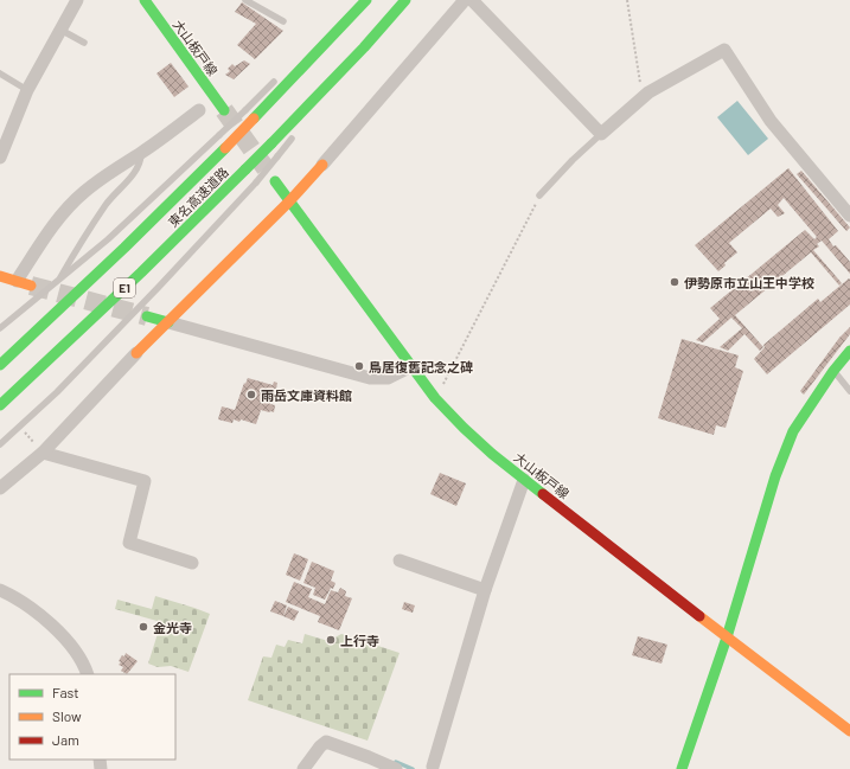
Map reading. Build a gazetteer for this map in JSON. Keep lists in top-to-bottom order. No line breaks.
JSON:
{"streets":{"main road":["大山板戸線","東名高速道路","E1"]},"places":["伊勢原市立山王中学校","鳥居復舊記念之碑","雨岳文庫資料館","金光寺","上行寺"],"legend":["Fast","Slow","Jam"]}
